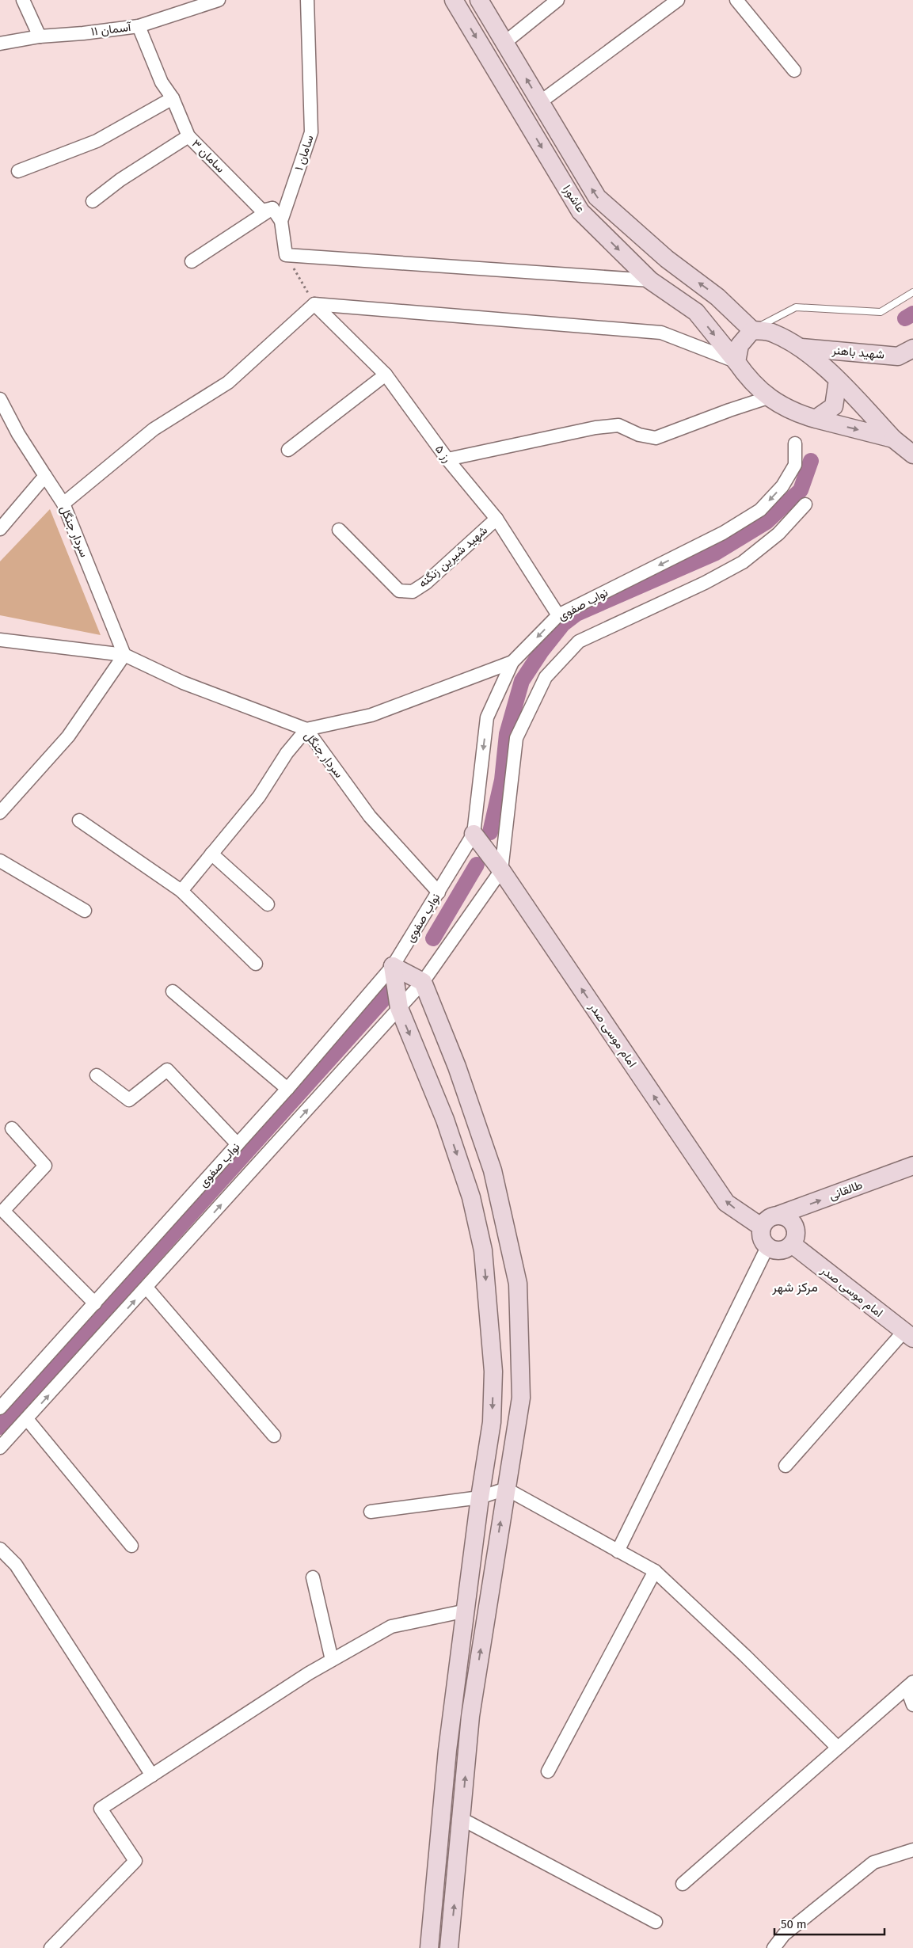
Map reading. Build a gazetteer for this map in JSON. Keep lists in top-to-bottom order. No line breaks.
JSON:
{"streets":{"street":["آسمان ۱۱","سامان ۱","سامان ۳","عاشورا","شهید باهنر","رز ۵","سردار جنگل","شهید شیرین زنگنه","نواب صفوی","امام موسی صدر","طالقانی"]},"crossings":[["آسمان ۱۱","سامان ۳"],["رز ۵","شهید شیرین زنگنه"],["رز ۵","نواب صفوی"],["سردار جنگل","نواب صفوی"],["نواب صفوی","امام موسی صدر"],["امام موسی صدر","طالقانی"]],"one_way":["امام موسی صدر","طالقانی"],"districts":["مرکز شهر"],"scale_bar":"50 m"}
